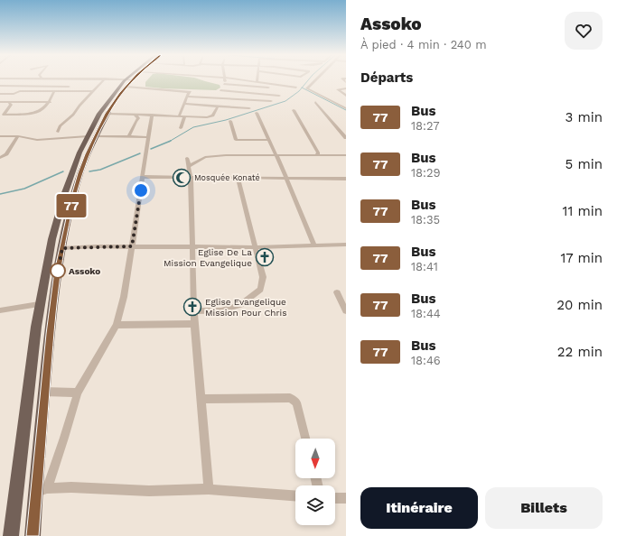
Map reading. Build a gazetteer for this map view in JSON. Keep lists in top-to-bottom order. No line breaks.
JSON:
{"places":{"mosque":["Mosquée Konaté"],"church":["Eglise De La Mission Evangelique","Eglise Evangelique Mission Pour Chris"],"other":["Assoko"]},"lines":["bus line 77"],"north":"bottom","page":{"on_map":"77","heading":[["Assoko","À pied · 4 min · 240 m"],"Départs"],"list":[{"mark":"77","name":"Bus","note":"18:27","value":"3 min"},{"mark":"77","name":"Bus","note":"18:29","value":"5 min"},{"mark":"77","name":"Bus","note":"18:35","value":"11 min"},{"mark":"77","name":"Bus","note":"18:41","value":"17 min"},{"mark":"77","name":"Bus","note":"18:44","value":"20 min"},{"mark":"77","name":"Bus","note":"18:46","value":"22 min"}],"buttons":["Itinéraire","Billets"]}}
